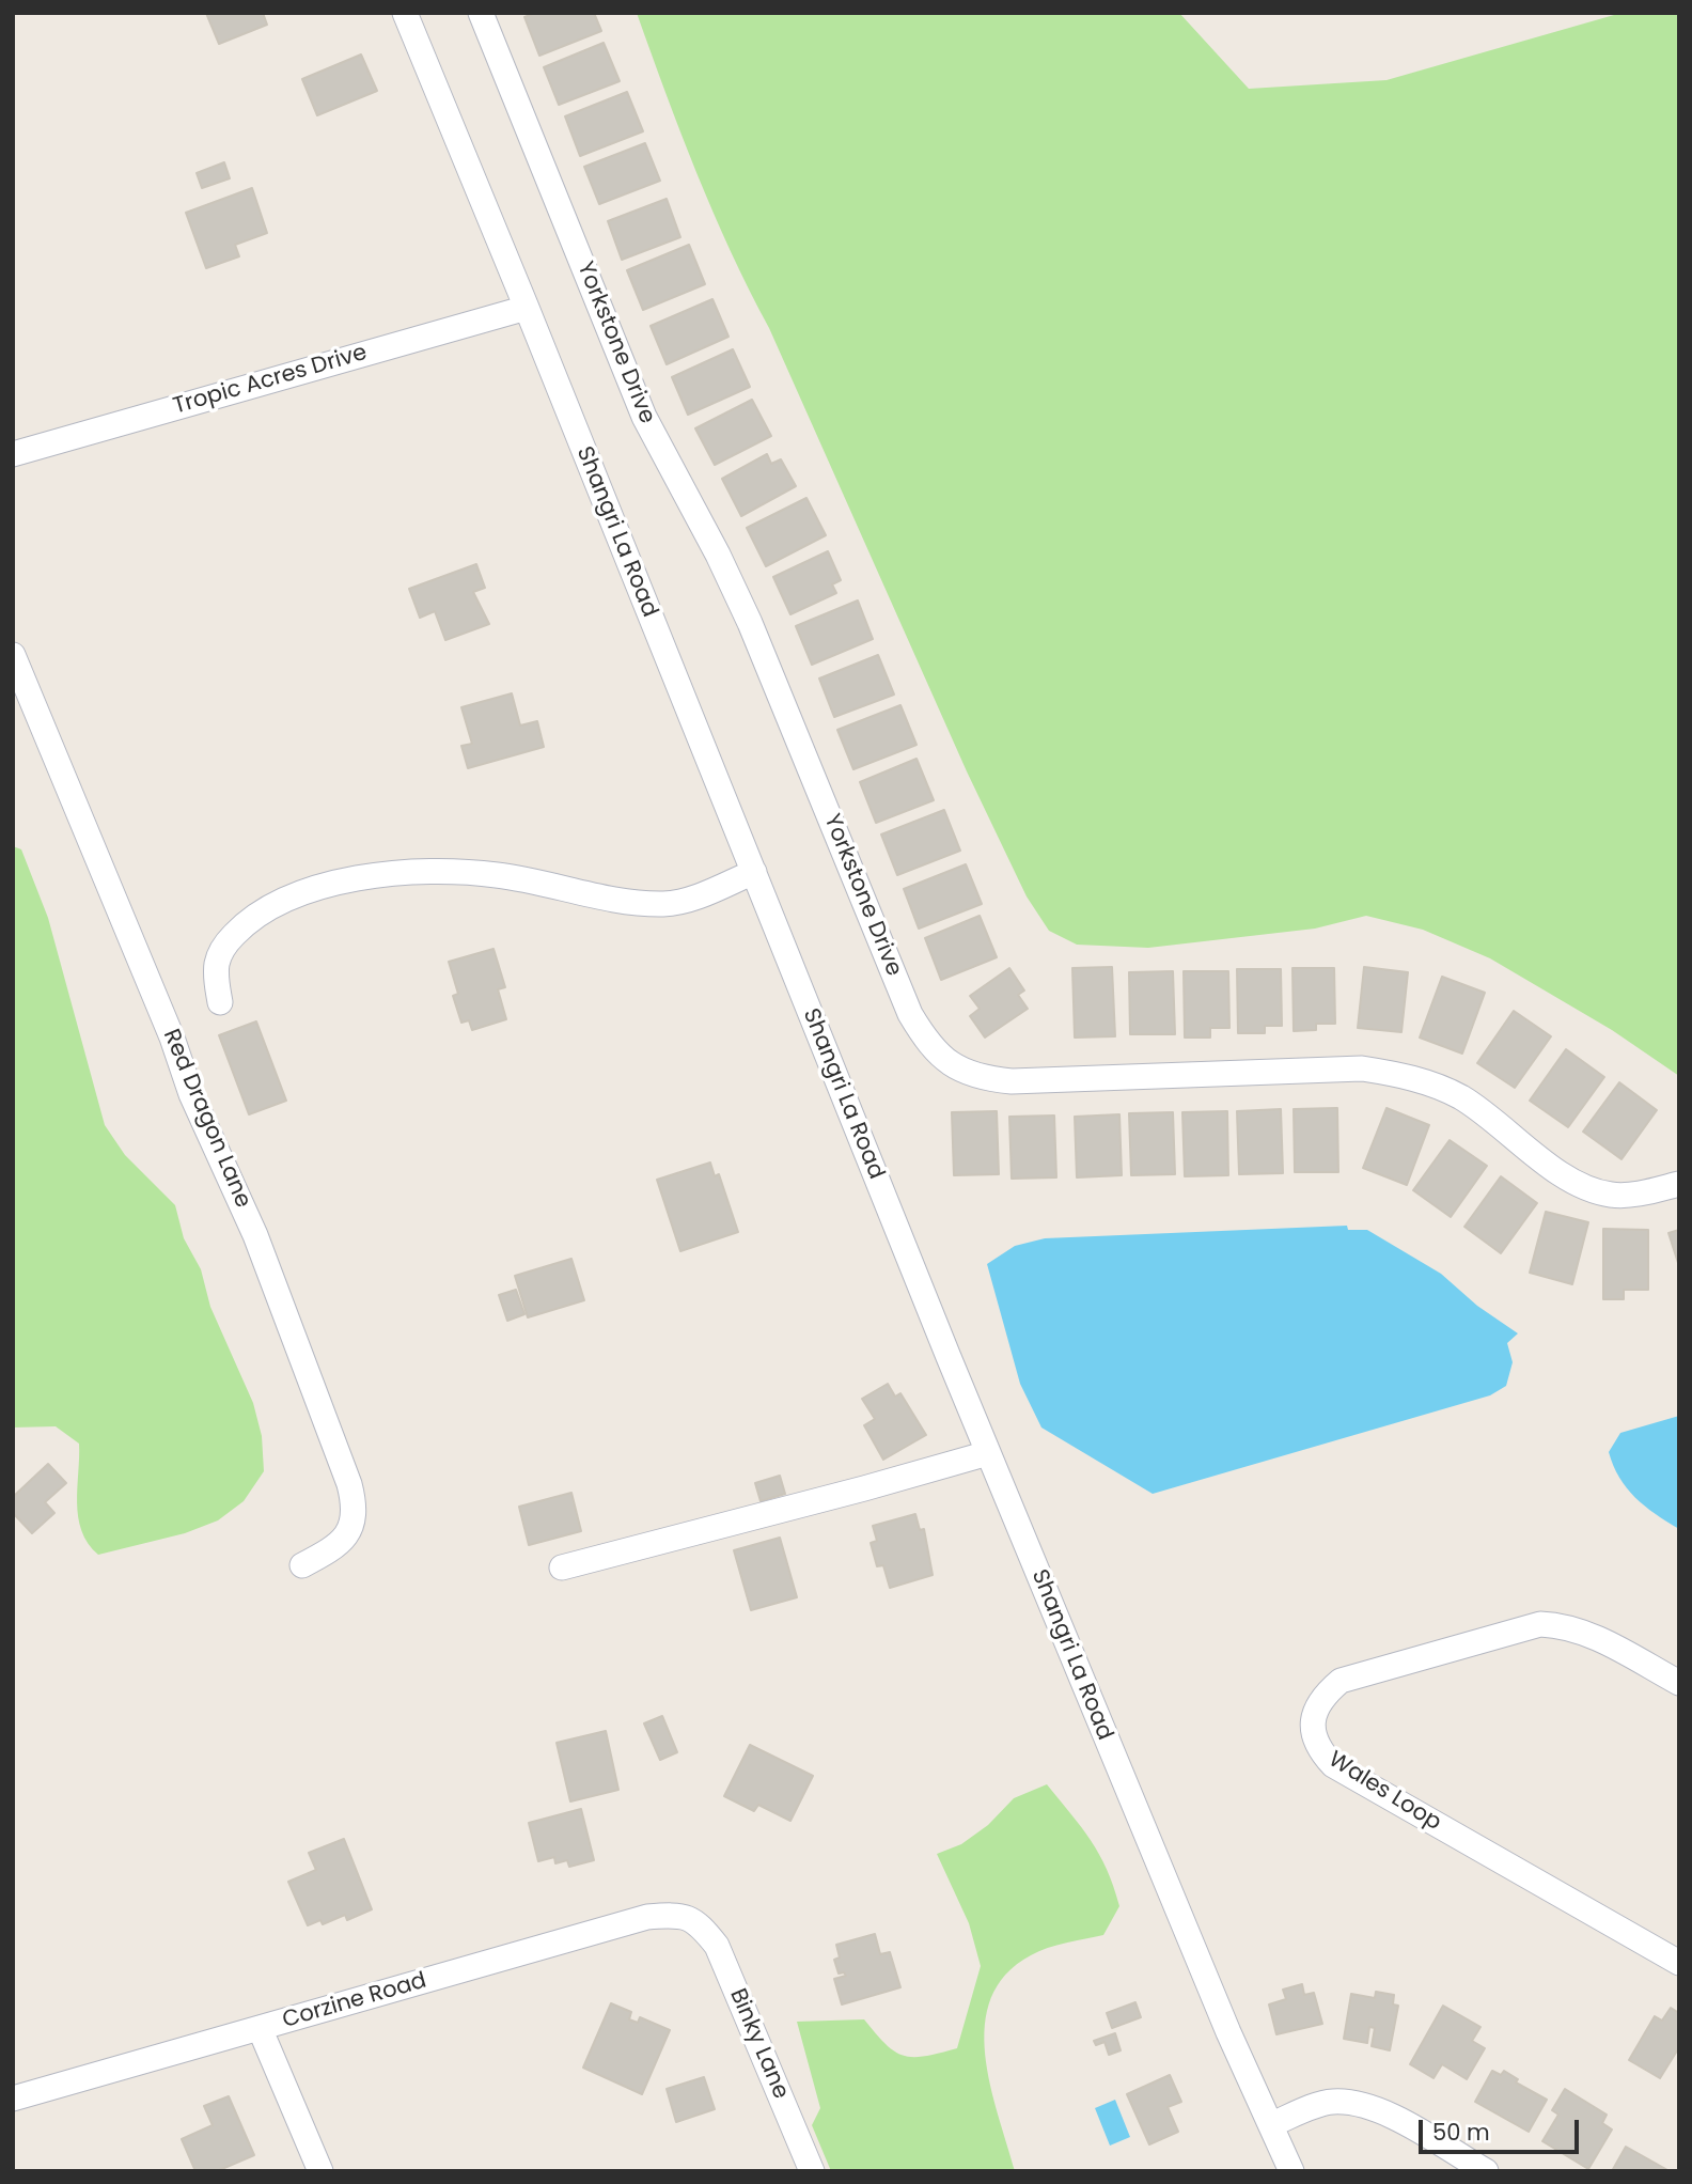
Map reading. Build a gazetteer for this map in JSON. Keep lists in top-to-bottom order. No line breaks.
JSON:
{"streets":{"street":["Yorkstone Drive","Tropic Acres Drive","Shangri La Road","Red Dragon Lane","Wales Loop","Corzine Road","Binky Lane"]},"crossings":[["Tropic Acres Drive","Shangri La Road"],["Corzine Road","Binky Lane"]],"scale_bar":"50 m"}
